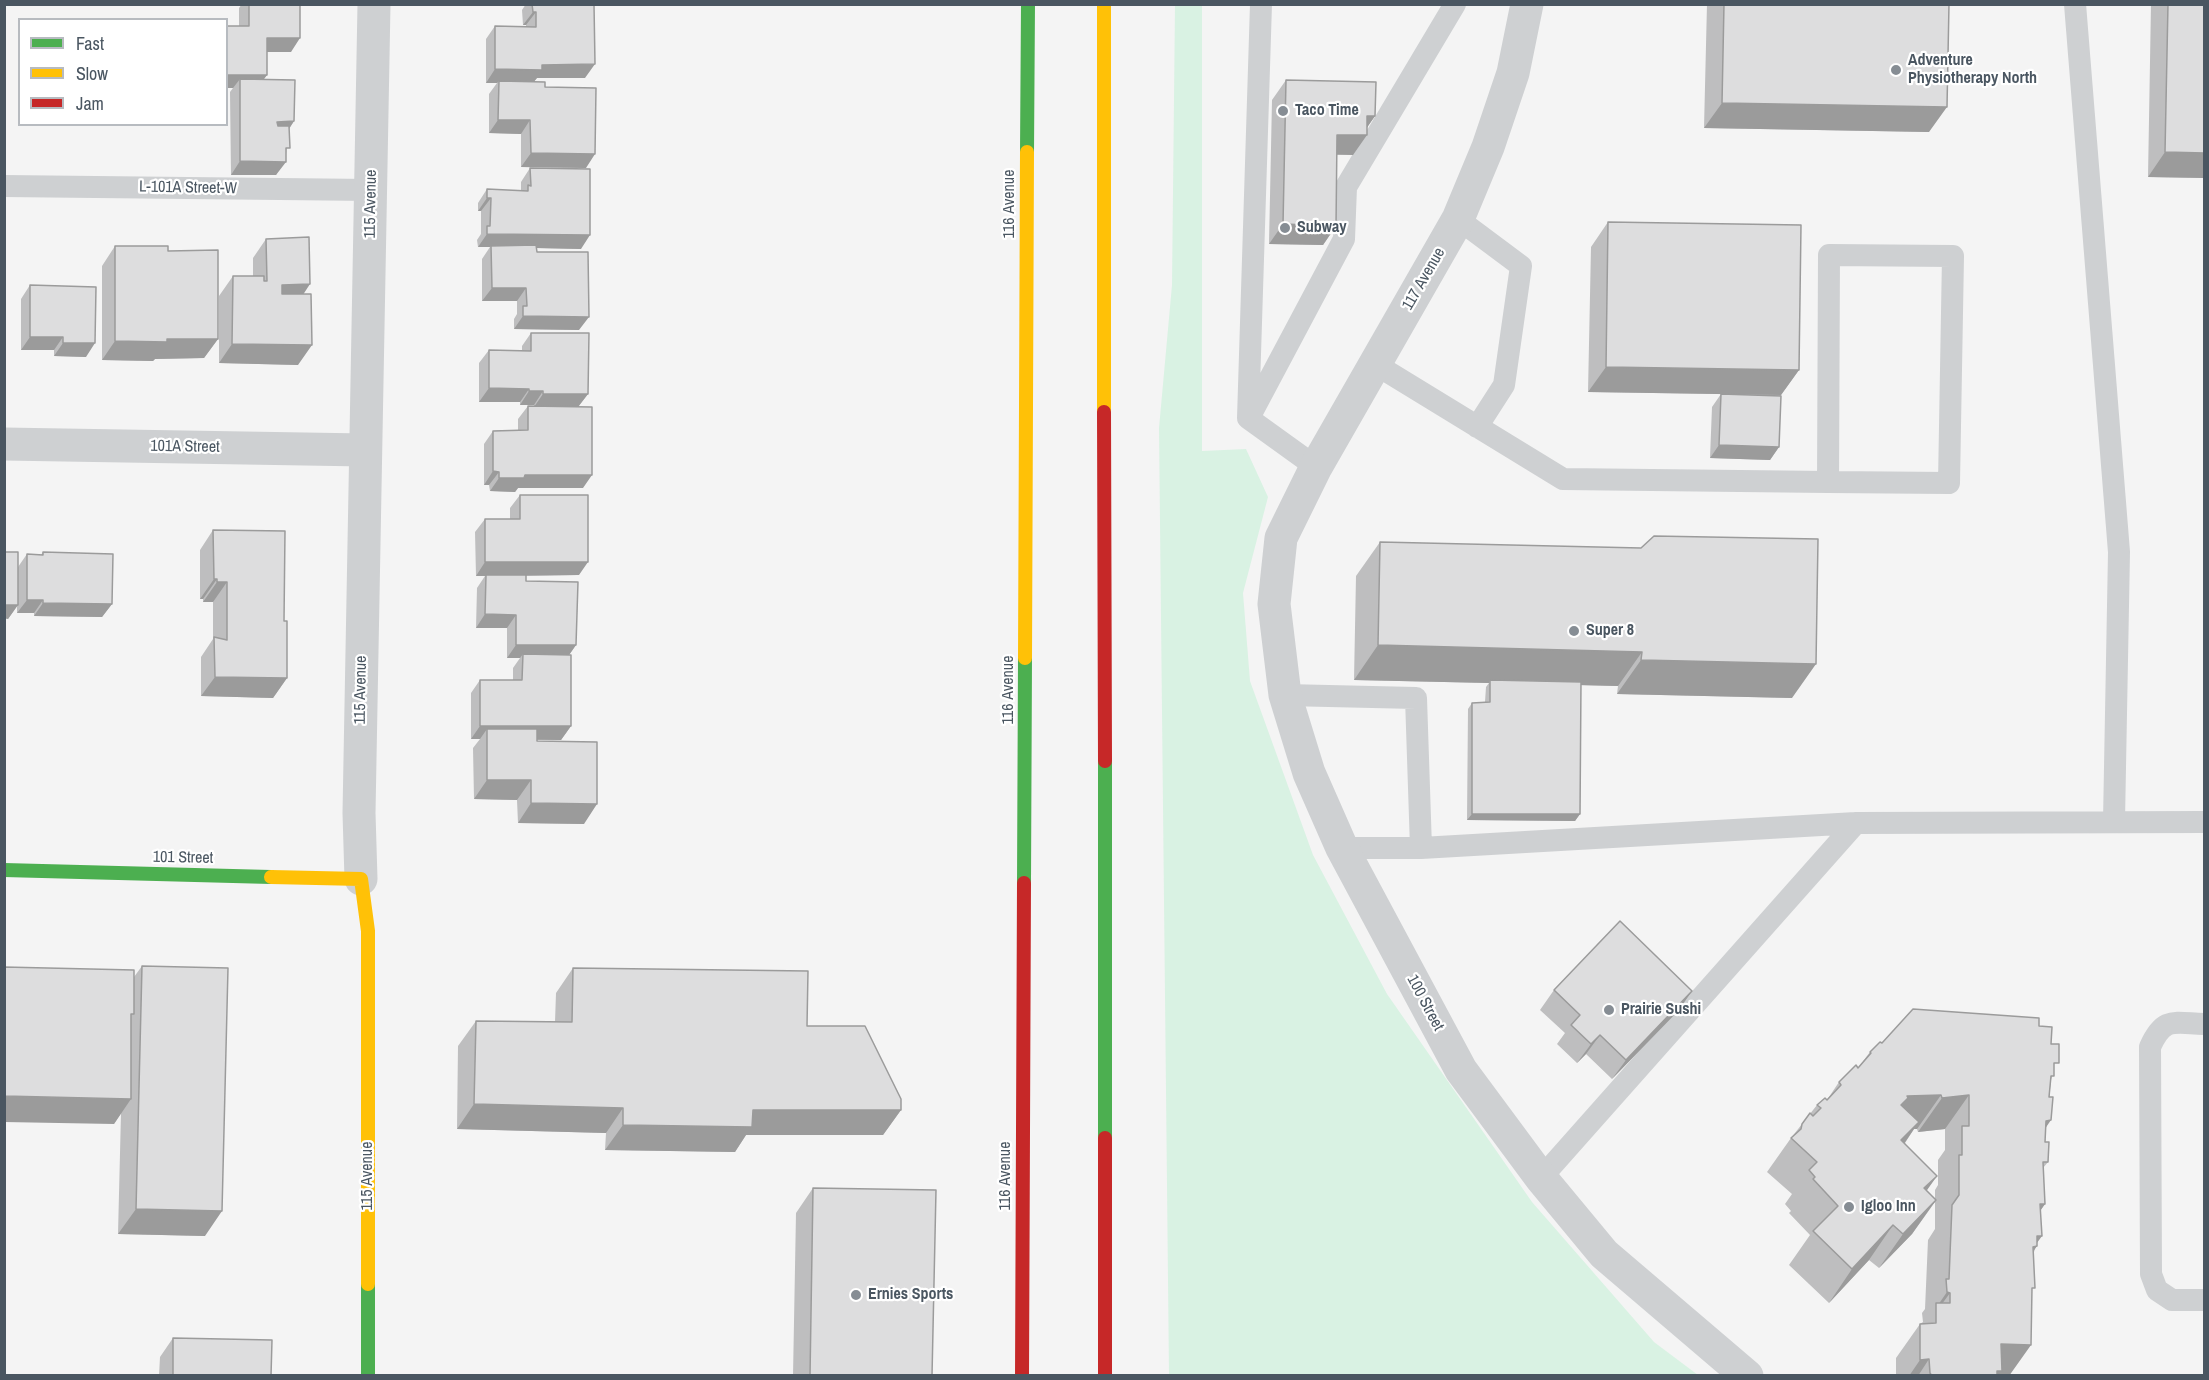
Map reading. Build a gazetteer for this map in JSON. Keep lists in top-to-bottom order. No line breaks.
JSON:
{"streets":{"main road":["115 Avenue","116 Avenue","101 Street"],"street":["117 Avenue","101A Street","100 Street"],"lane":["L-101A Street-W"]},"crossings":[["L-101A Street-W","115 Avenue"],["115 Avenue","101A Street"],["115 Avenue","101 Street"],["117 Avenue","100 Street"]],"places":["Adventure Physiotherapy North","Taco Time","Subway","Super 8","Prairie Sushi","Igloo Inn","Ernies Sports"],"legend":["Fast","Slow","Jam"]}
